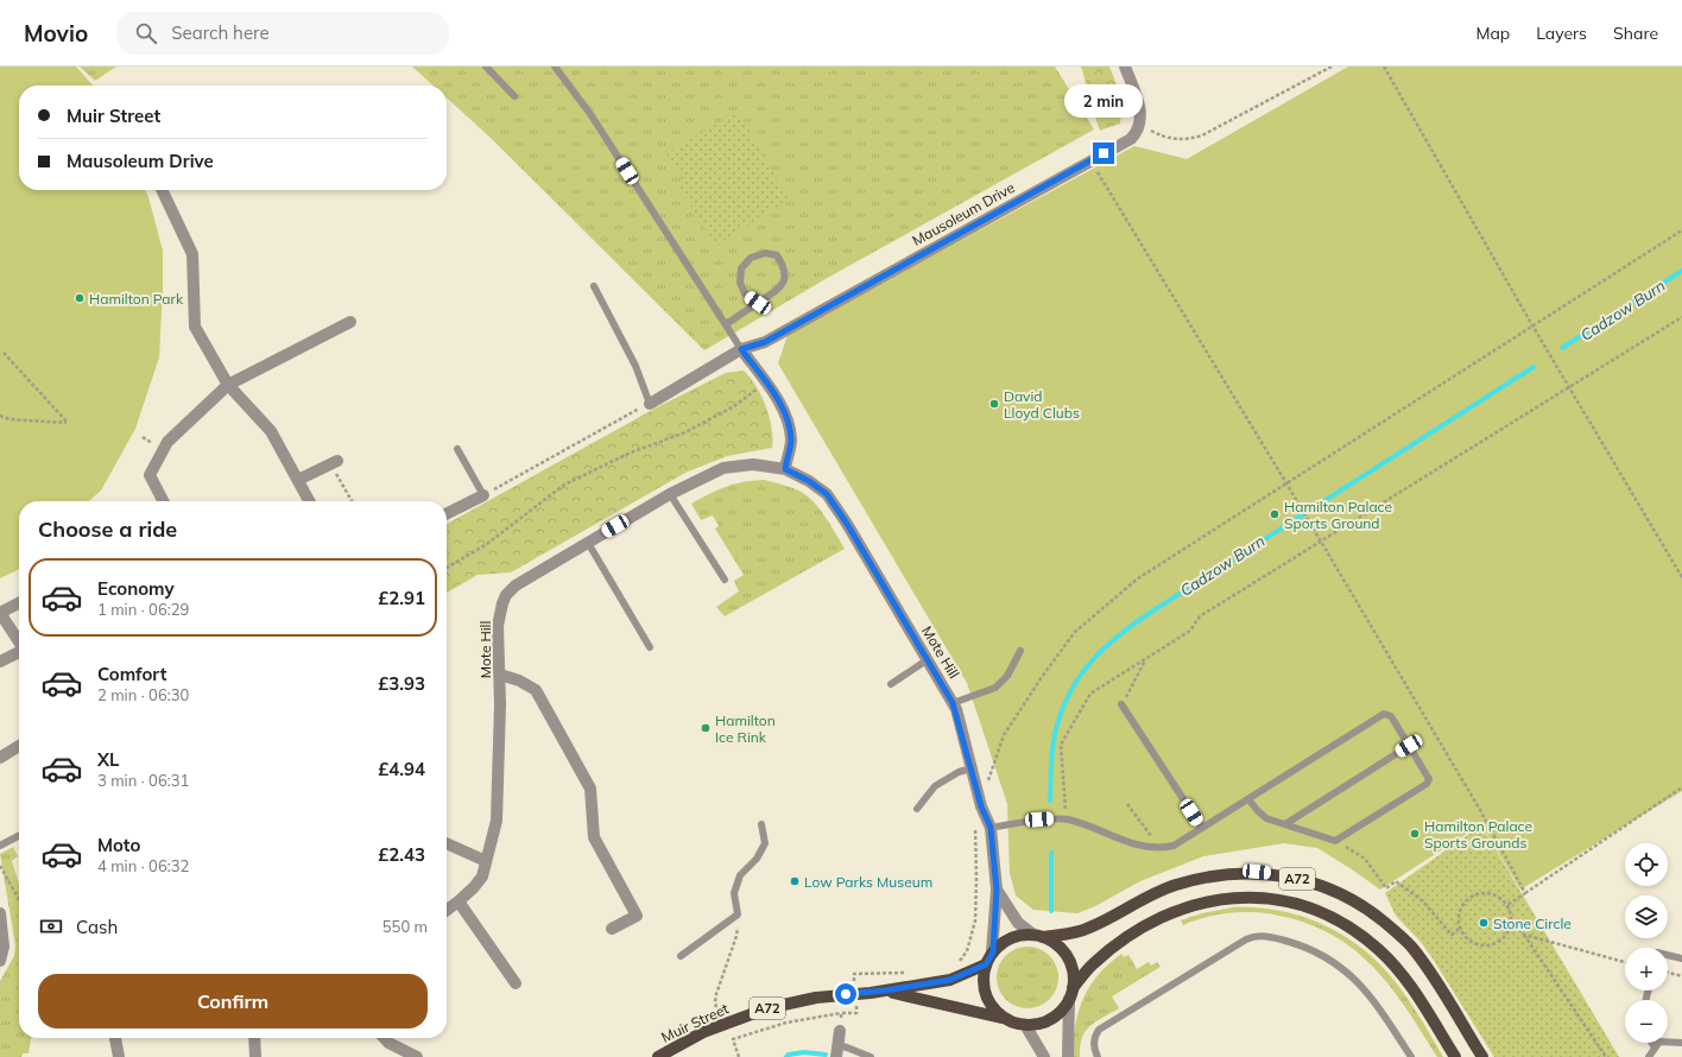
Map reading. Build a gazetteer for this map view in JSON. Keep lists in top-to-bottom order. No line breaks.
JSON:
{"streets":{"main road":["A72","Muir Street"],"street":["Mausoleum Drive","Mote Hill"]},"crossings":[["Mote Hill","A72"],["Mote Hill","Muir Street"],["A72","Muir Street"]],"water":["Cadzow Burn"],"places":["Hamilton Park","David Lloyd Clubs","Hamilton Palace Sports Ground","Hamilton Ice Rink","Hamilton Palace Sports Grounds","Low Parks Museum","Stone Circle"],"page":{"header":"Movio","search":"Search here","nav":["Map","Layers","Share"],"bubble":"2 min","banner":["Muir Street","Mausoleum Drive"],"heading":"Choose a ride","list":[{"name":"Economy","note":"1 min · 06:29","value":"£2.91"},{"name":"Comfort","note":"2 min · 06:30","value":"£3.93"},{"name":"XL","note":"3 min · 06:31","value":"£4.94"},{"name":"Moto","note":"4 min · 06:32","value":"£2.43"}],"map_buttons":["+","−"],"pay":["Cash","550 m"],"buttons":"Confirm"}}
